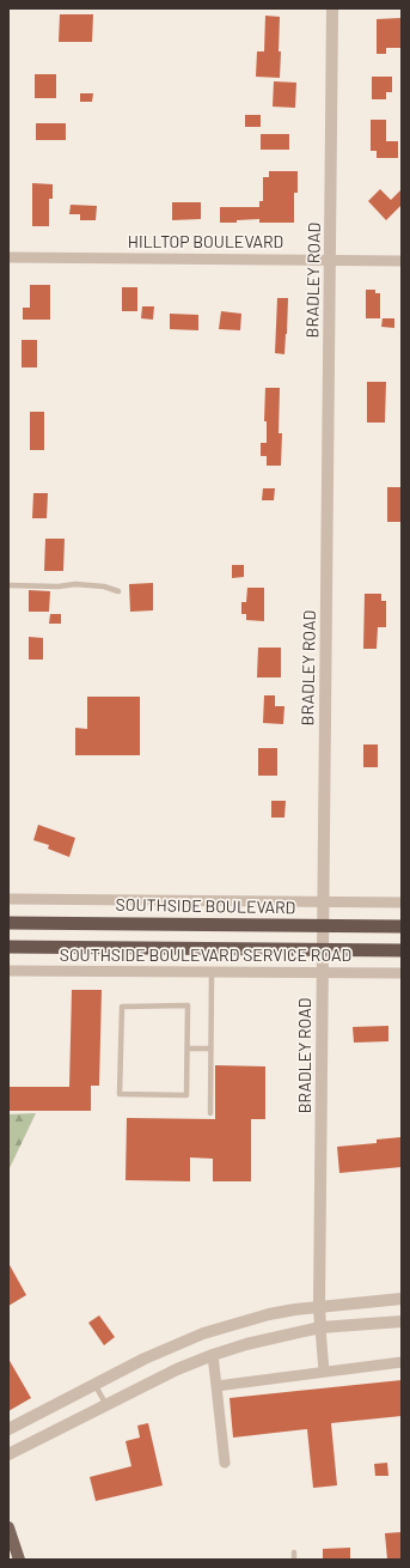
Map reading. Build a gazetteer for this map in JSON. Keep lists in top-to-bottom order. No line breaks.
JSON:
{"streets":{"highway":["SOUTHSIDE BOULEVARD"],"street":["HILLTOP BOULEVARD","BRADLEY ROAD","SOUTHSIDE BOULEVARD SERVICE ROAD"]},"crossings":[["HILLTOP BOULEVARD","BRADLEY ROAD"],["BRADLEY ROAD","SOUTHSIDE BOULEVARD"],["BRADLEY ROAD","SOUTHSIDE BOULEVARD SERVICE ROAD"]]}
